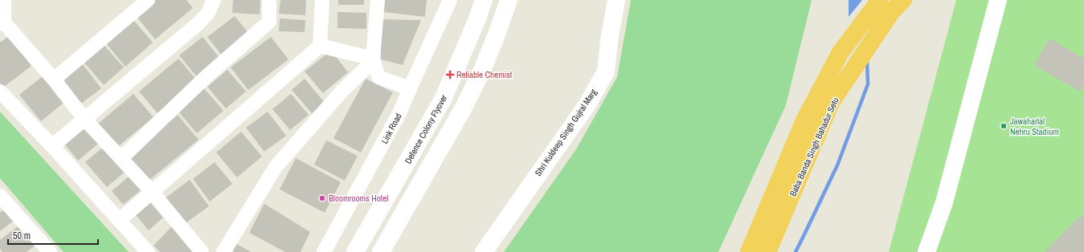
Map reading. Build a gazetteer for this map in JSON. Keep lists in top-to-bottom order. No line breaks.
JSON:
{"streets":{"highway":["Baba Banda Singh Bahadur Setu"],"main road":["Defence Colony Flyover","Shri Kuldeep Singh Gujral Marg"],"street":["Link Road"]},"places":{"health":["Reliable Chemist"],"other":["Jawaharlal Nehru Stadium","Bloomrooms Hotel"]},"scale_bar":"50 m"}
